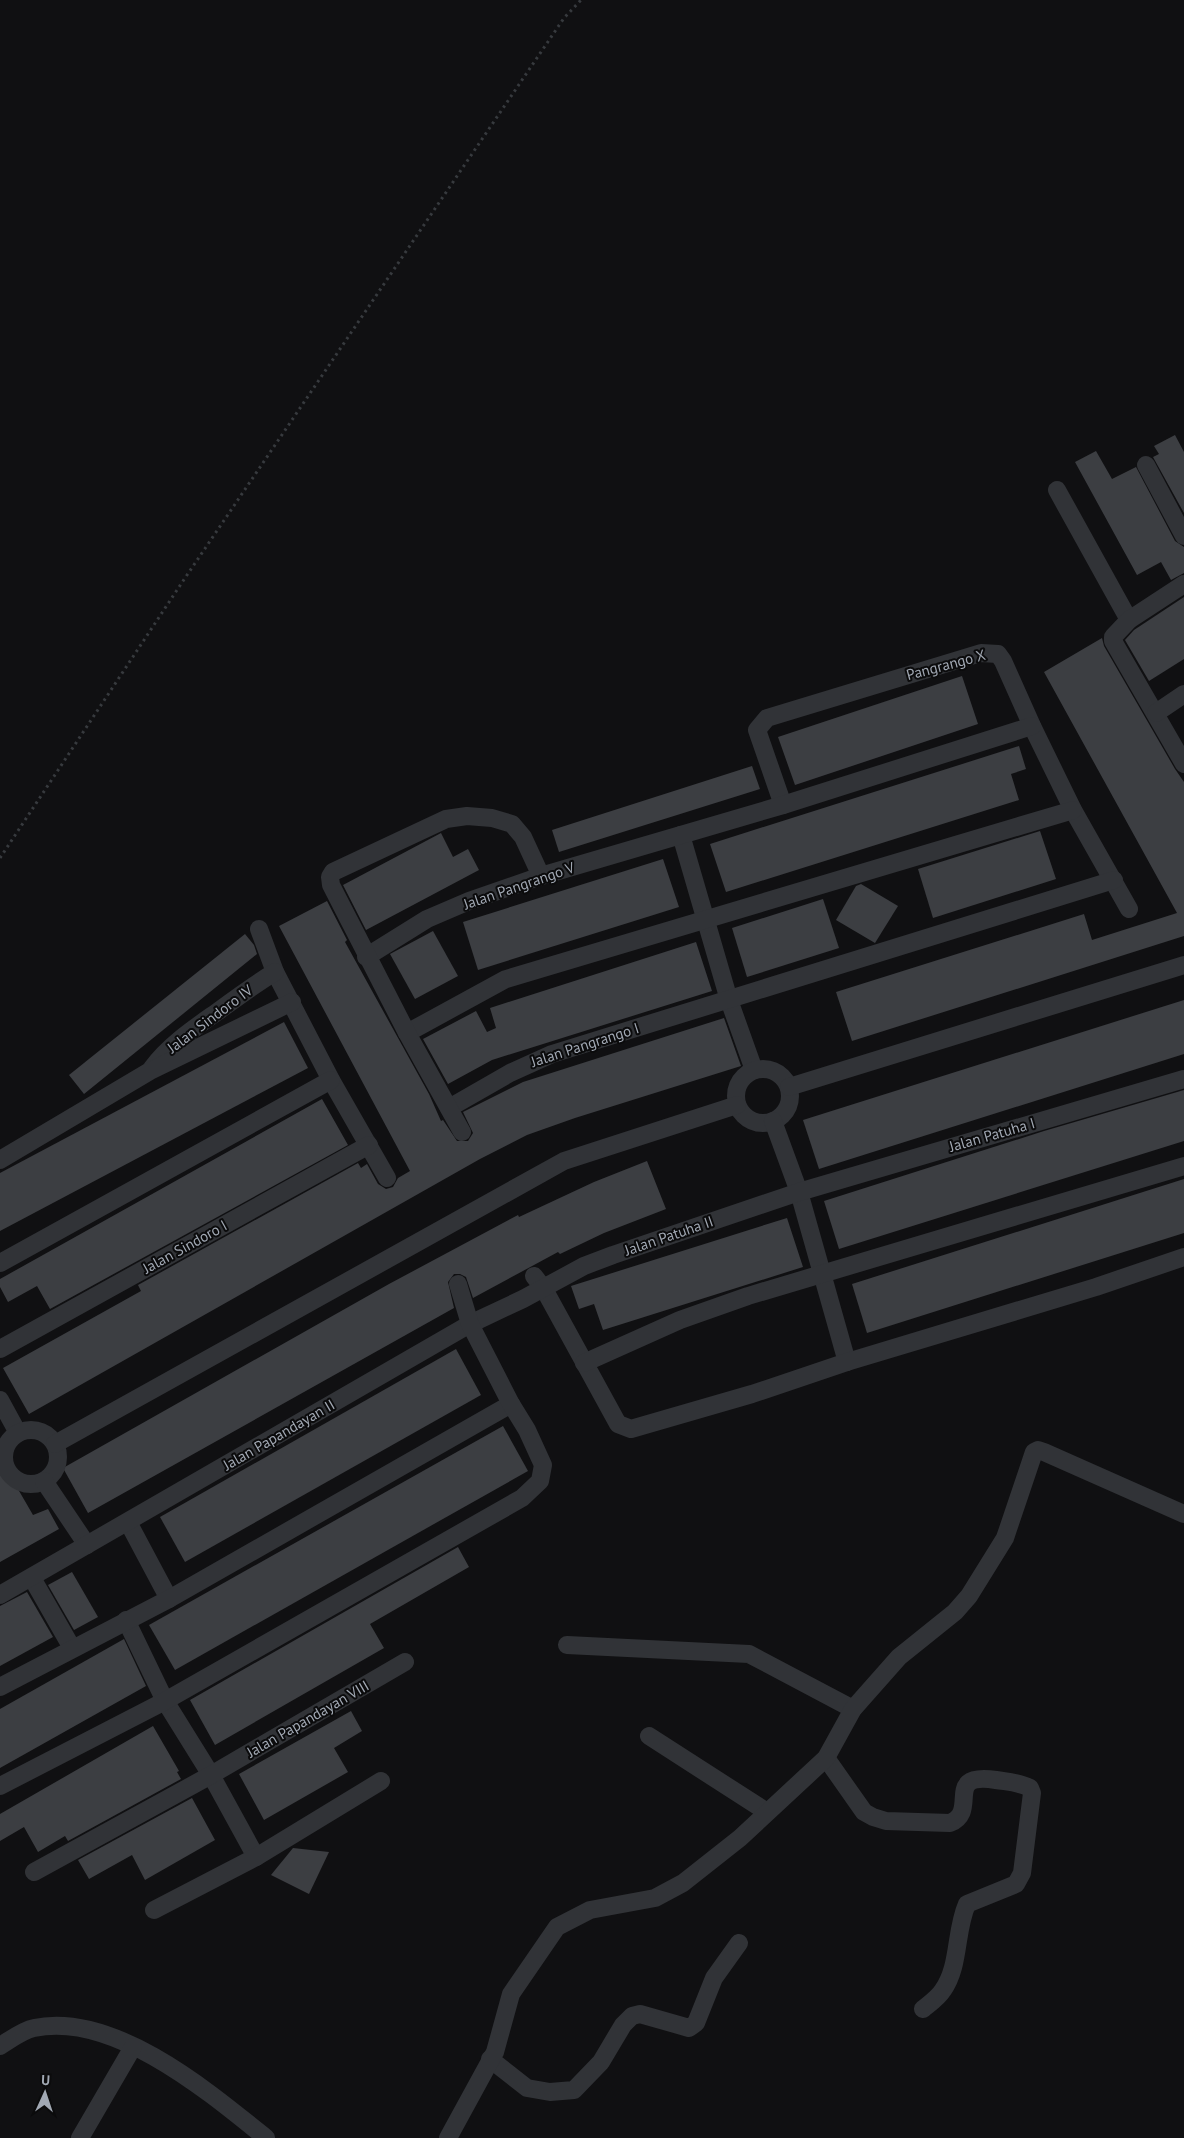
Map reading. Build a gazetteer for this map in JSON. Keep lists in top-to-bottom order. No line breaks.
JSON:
{"streets":{"street":["Pangrango X","Jalan Pangrango V","Jalan Sindoro IV","Jalan Pangrango I","Jalan Patuha I","Jalan Patuha II","Jalan Sindoro I","Jalan Papandayan II","Jalan Papandayan VIII"]},"crossings":[["Pangrango X","Jalan Pangrango V"],["Pangrango X","Jalan Pangrango I"],["Jalan Patuha I","Jalan Patuha II"],["Jalan Patuha II","Jalan Papandayan II"]],"north":"top"}
